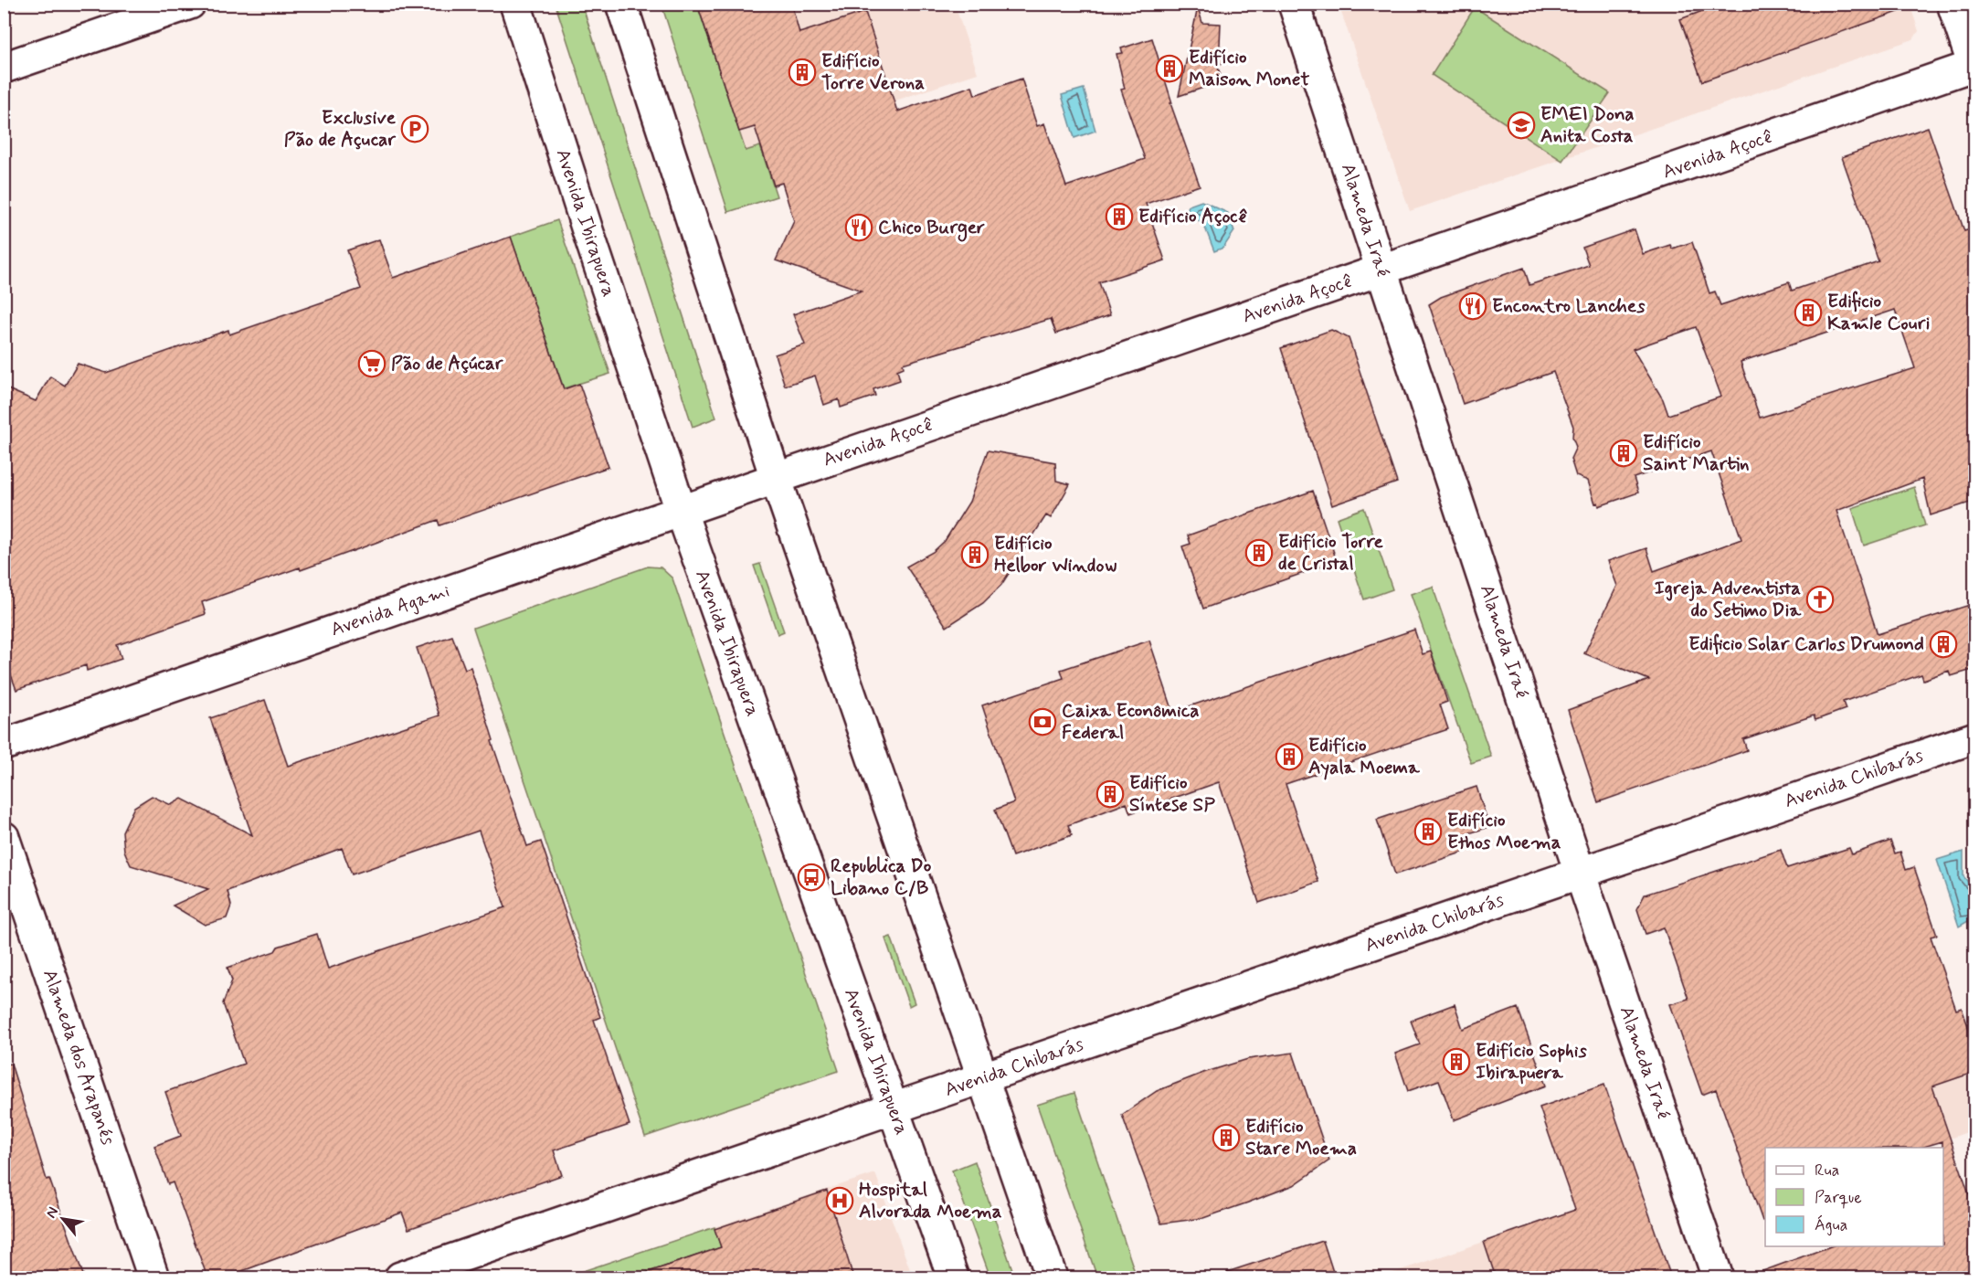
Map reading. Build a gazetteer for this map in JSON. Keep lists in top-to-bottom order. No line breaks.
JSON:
{"streets":{"street":["Avenida Açocê","Alameda Iraé","Avenida Ibirapuera","Avenida Agami","Avenida Chibarás","Alameda dos Arapanés"]},"crossings":[["Avenida Açocê","Alameda Iraé"],["Avenida Açocê","Avenida Agami"],["Alameda Iraé","Avenida Chibarás"],["Avenida Ibirapuera","Avenida Agami"],["Avenida Ibirapuera","Avenida Chibarás"]],"places":{"building":["Edifício Maison Monet","Edifício Torre Verona","Edifício Açocê","Edificio Kamle Couri","Edifício Saint Martin","Edifício Torre de Cristal","Edifício Helbor Window","Edificio Solar Carlos Drumond","Edifício Ayala Moema","Edifício Síntese SP","Edifício Ethos Moema","Edifício Sophis Ibirapuera","Edifício Stare Moema"],"school or university":["EMEI Dona Anita Costa"],"parking":["Exclusive Pão de Açucar"],"restaurant":["Chico Burger","Encontro Lanches"],"supermarket":["Pão de Açúcar"],"church":["Igreja Adventista do Setimo Dia"],"bank":["Caixa Econômica Federal"],"bus stop":["Republica Do Libano C/B"],"hospital":["Hospital Alvorada Moema"]},"legend":["Rua","Parque","Água"],"north":"top left"}
